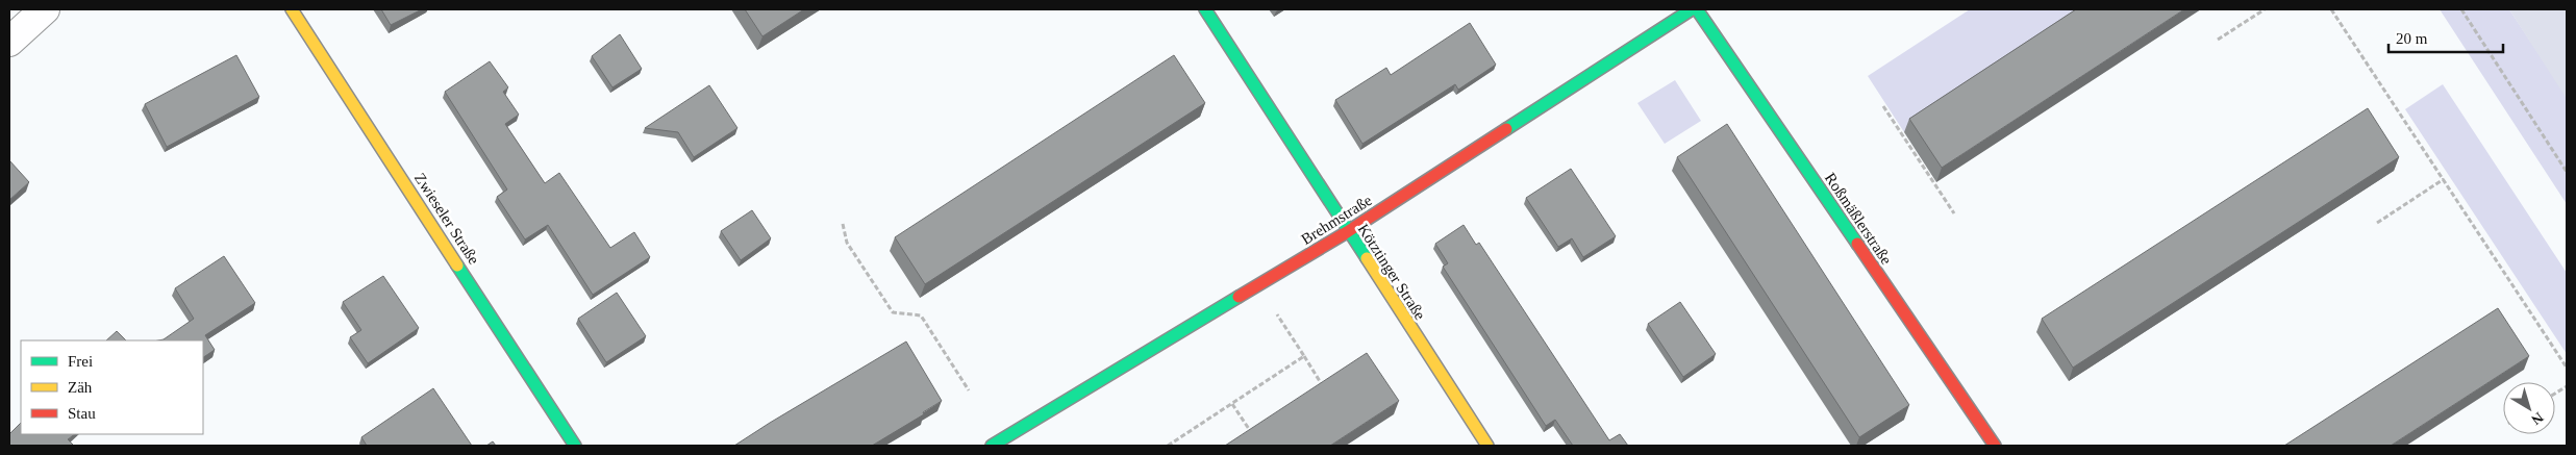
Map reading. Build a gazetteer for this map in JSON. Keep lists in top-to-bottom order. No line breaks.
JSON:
{"streets":{"street":["Zwieseler Straße","Roßmäßlerstraße","Brehmstraße","Kötztinger Straße"]},"crossings":[["Brehmstraße","Kötztinger Straße"]],"legend":["Frei","Zäh","Stau"],"scale_bar":"20 m","north":"bottom right"}
